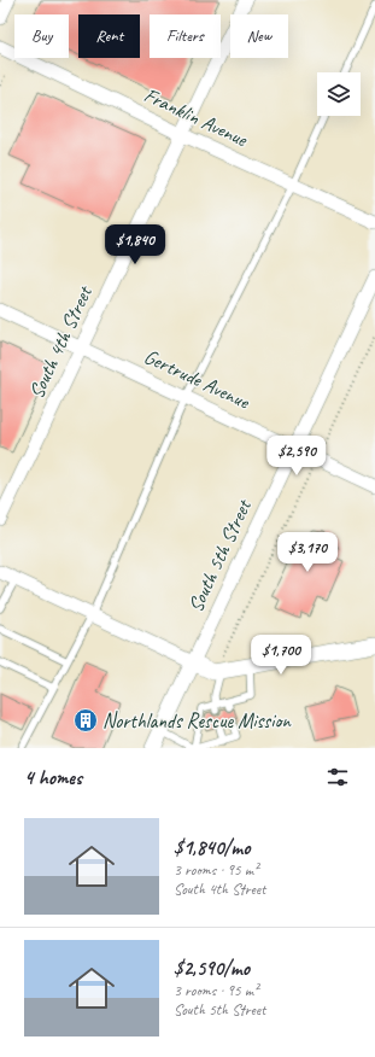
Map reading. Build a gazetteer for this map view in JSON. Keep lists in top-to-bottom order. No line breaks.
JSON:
{"streets":{"street":["Franklin Avenue","South 4th Street","Gertrude Avenue","South 5th Street"]},"crossings":[["Franklin Avenue","South 4th Street"],["South 4th Street","Gertrude Avenue"],["Gertrude Avenue","South 5th Street"]],"places":{"building":["Northlands Rescue Mission"]},"page":{"chip":["Buy","Rent","Filters","New"],"price":["$1,840","$2,590","$3,170","$1,700"],"heading":"4 homes","list":[{"name":"$1,840/mo","note":"3 rooms · 95 m² · South 4th Street"},{"name":"$2,590/mo","note":"3 rooms · 95 m² · South 5th Street"}]}}
